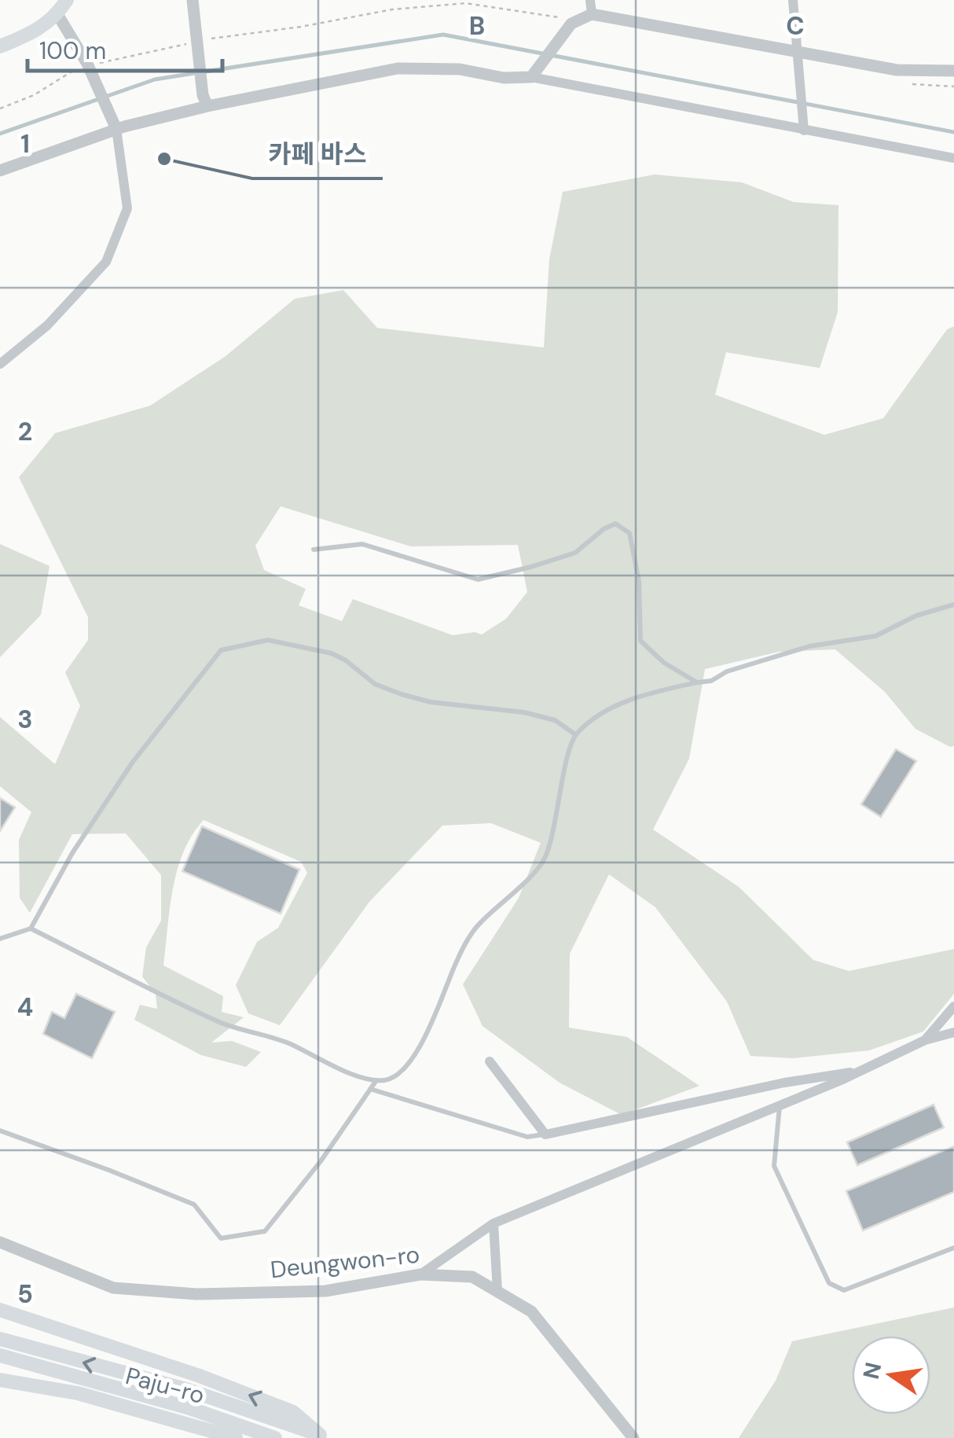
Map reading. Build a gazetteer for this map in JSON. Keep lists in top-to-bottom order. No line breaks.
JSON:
{"streets":{"main road":["Paju-ro"],"street":["Deungwon-ro"]},"places":["카페 바스"],"scale_bar":"100 m","north":"left","grid":{"columns":["B","C"],"rows":["1","2","3","4","5"]}}
